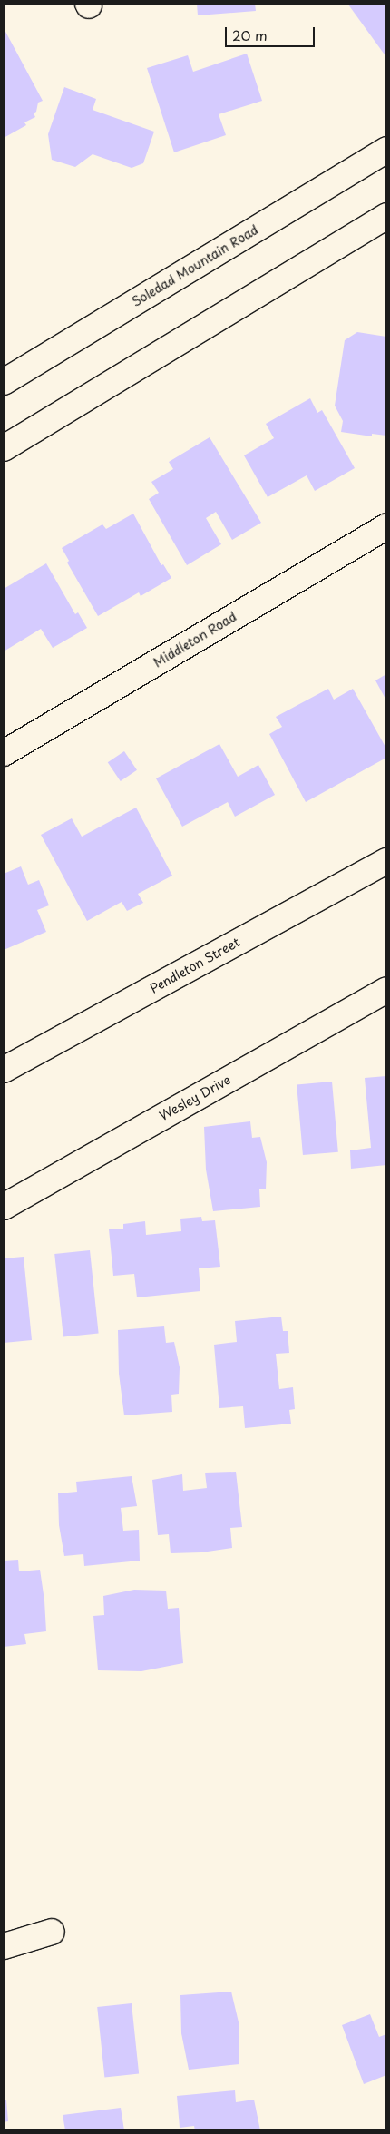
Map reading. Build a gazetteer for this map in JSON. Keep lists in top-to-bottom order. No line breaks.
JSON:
{"streets":{"street":["Soledad Mountain Road","Middleton Road","Pendleton Street","Wesley Drive"]},"scale_bar":"20 m"}
